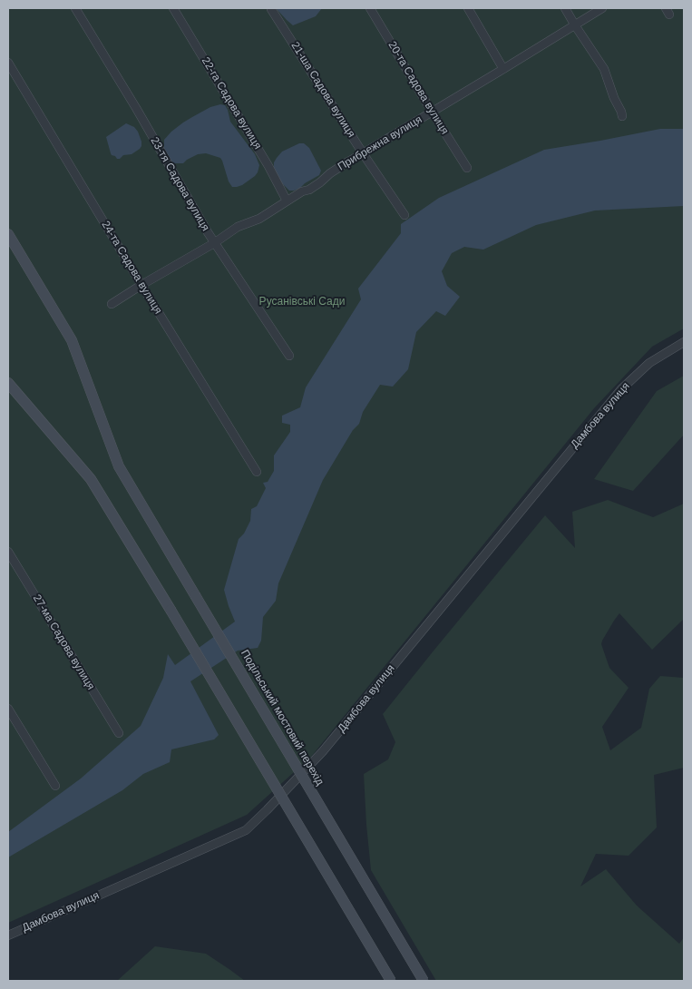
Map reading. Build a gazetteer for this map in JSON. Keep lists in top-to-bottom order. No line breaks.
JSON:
{"streets":{"main road":["Подільський мостовий перехід"],"street":["20-та Садова вулиця","21-ша Садова вулиця","22-га Садова вулиця","Прибрежна вулиця","23-тя Садова вулиця","24-та Садова вулиця","Дамбова вулиця","27-ма Садова вулиця"]},"crossings":[["20-та Садова вулиця","Прибрежна вулиця"],["21-ша Садова вулиця","Прибрежна вулиця"],["22-га Садова вулиця","Прибрежна вулиця"],["Прибрежна вулиця","23-тя Садова вулиця"],["Прибрежна вулиця","24-та Садова вулиця"]],"parks":["Русанівські Сади"]}
